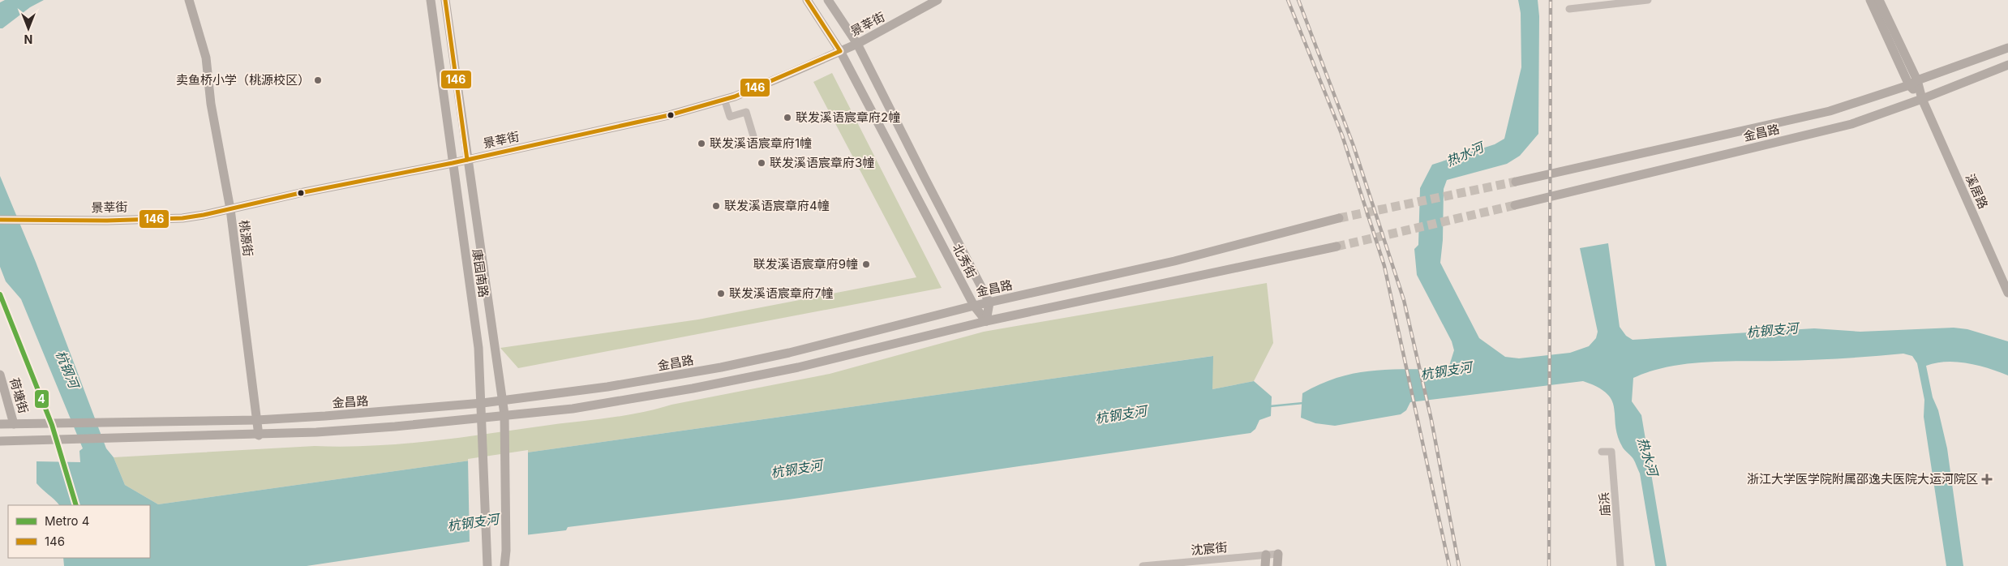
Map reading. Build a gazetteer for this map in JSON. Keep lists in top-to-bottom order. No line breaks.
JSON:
{"streets":{"main road":["景莘街","金昌路","溪居路","桃源街","北秀街","康园南路","荷塘街"],"street":["庙浜","沈宸街"]},"crossings":[["景莘街","桃源街"],["景莘街","北秀街"],["景莘街","康园南路"],["金昌路","溪居路"],["金昌路","桃源街"],["金昌路","北秀街"],["金昌路","康园南路"],["金昌路","荷塘街"]],"water":["热水河","杭钢支河","杭钢河"],"places":{"other":["卖鱼桥小学（桃源校区）","联发溪语宸章府2幢","联发溪语宸章府1幢","联发溪语宸章府3幢","联发溪语宸章府4幢","联发溪语宸章府9幢","联发溪语宸章府7幢"],"health":["浙江大学医学院附属邵逸夫医院大运河院区"]},"lines":["transit line 146","metro line 4"],"legend":["Metro 4","146"],"north":"bottom"}
